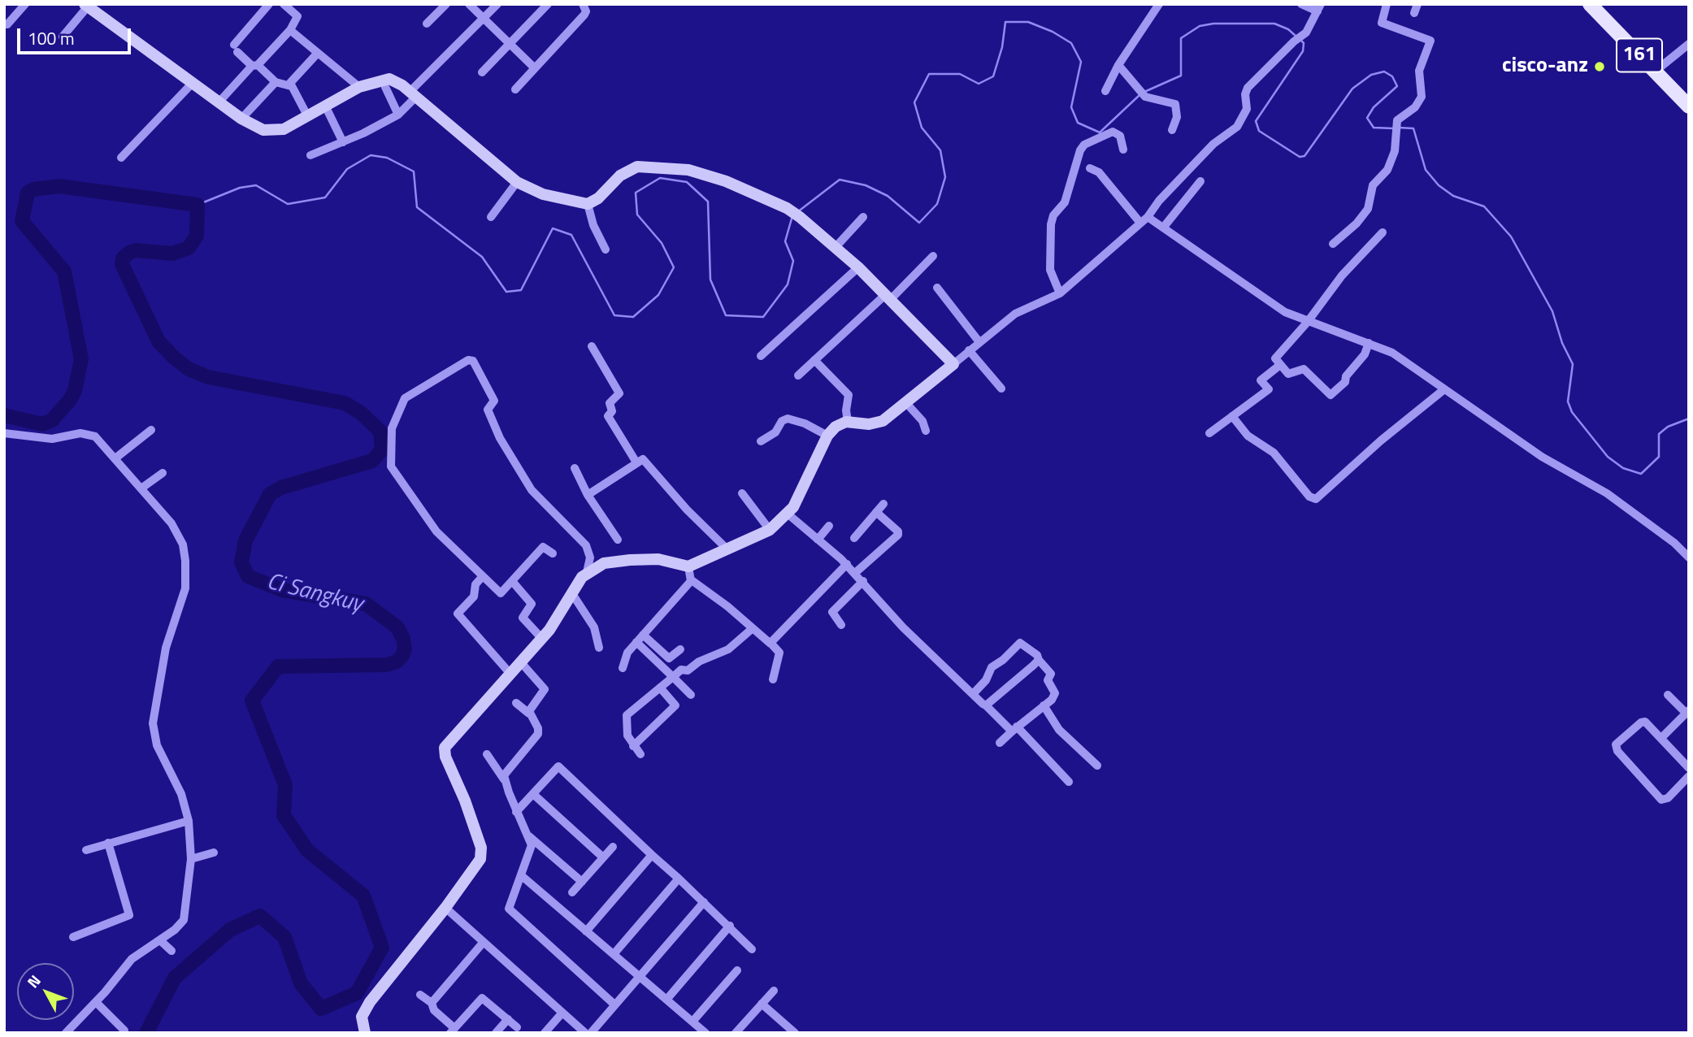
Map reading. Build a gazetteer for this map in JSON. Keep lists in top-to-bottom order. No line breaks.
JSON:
{"streets":{"main road":["161"]},"water":["Ci Sangkuy"],"places":["cisco-anz"],"scale_bar":"100 m","north":"top left"}
